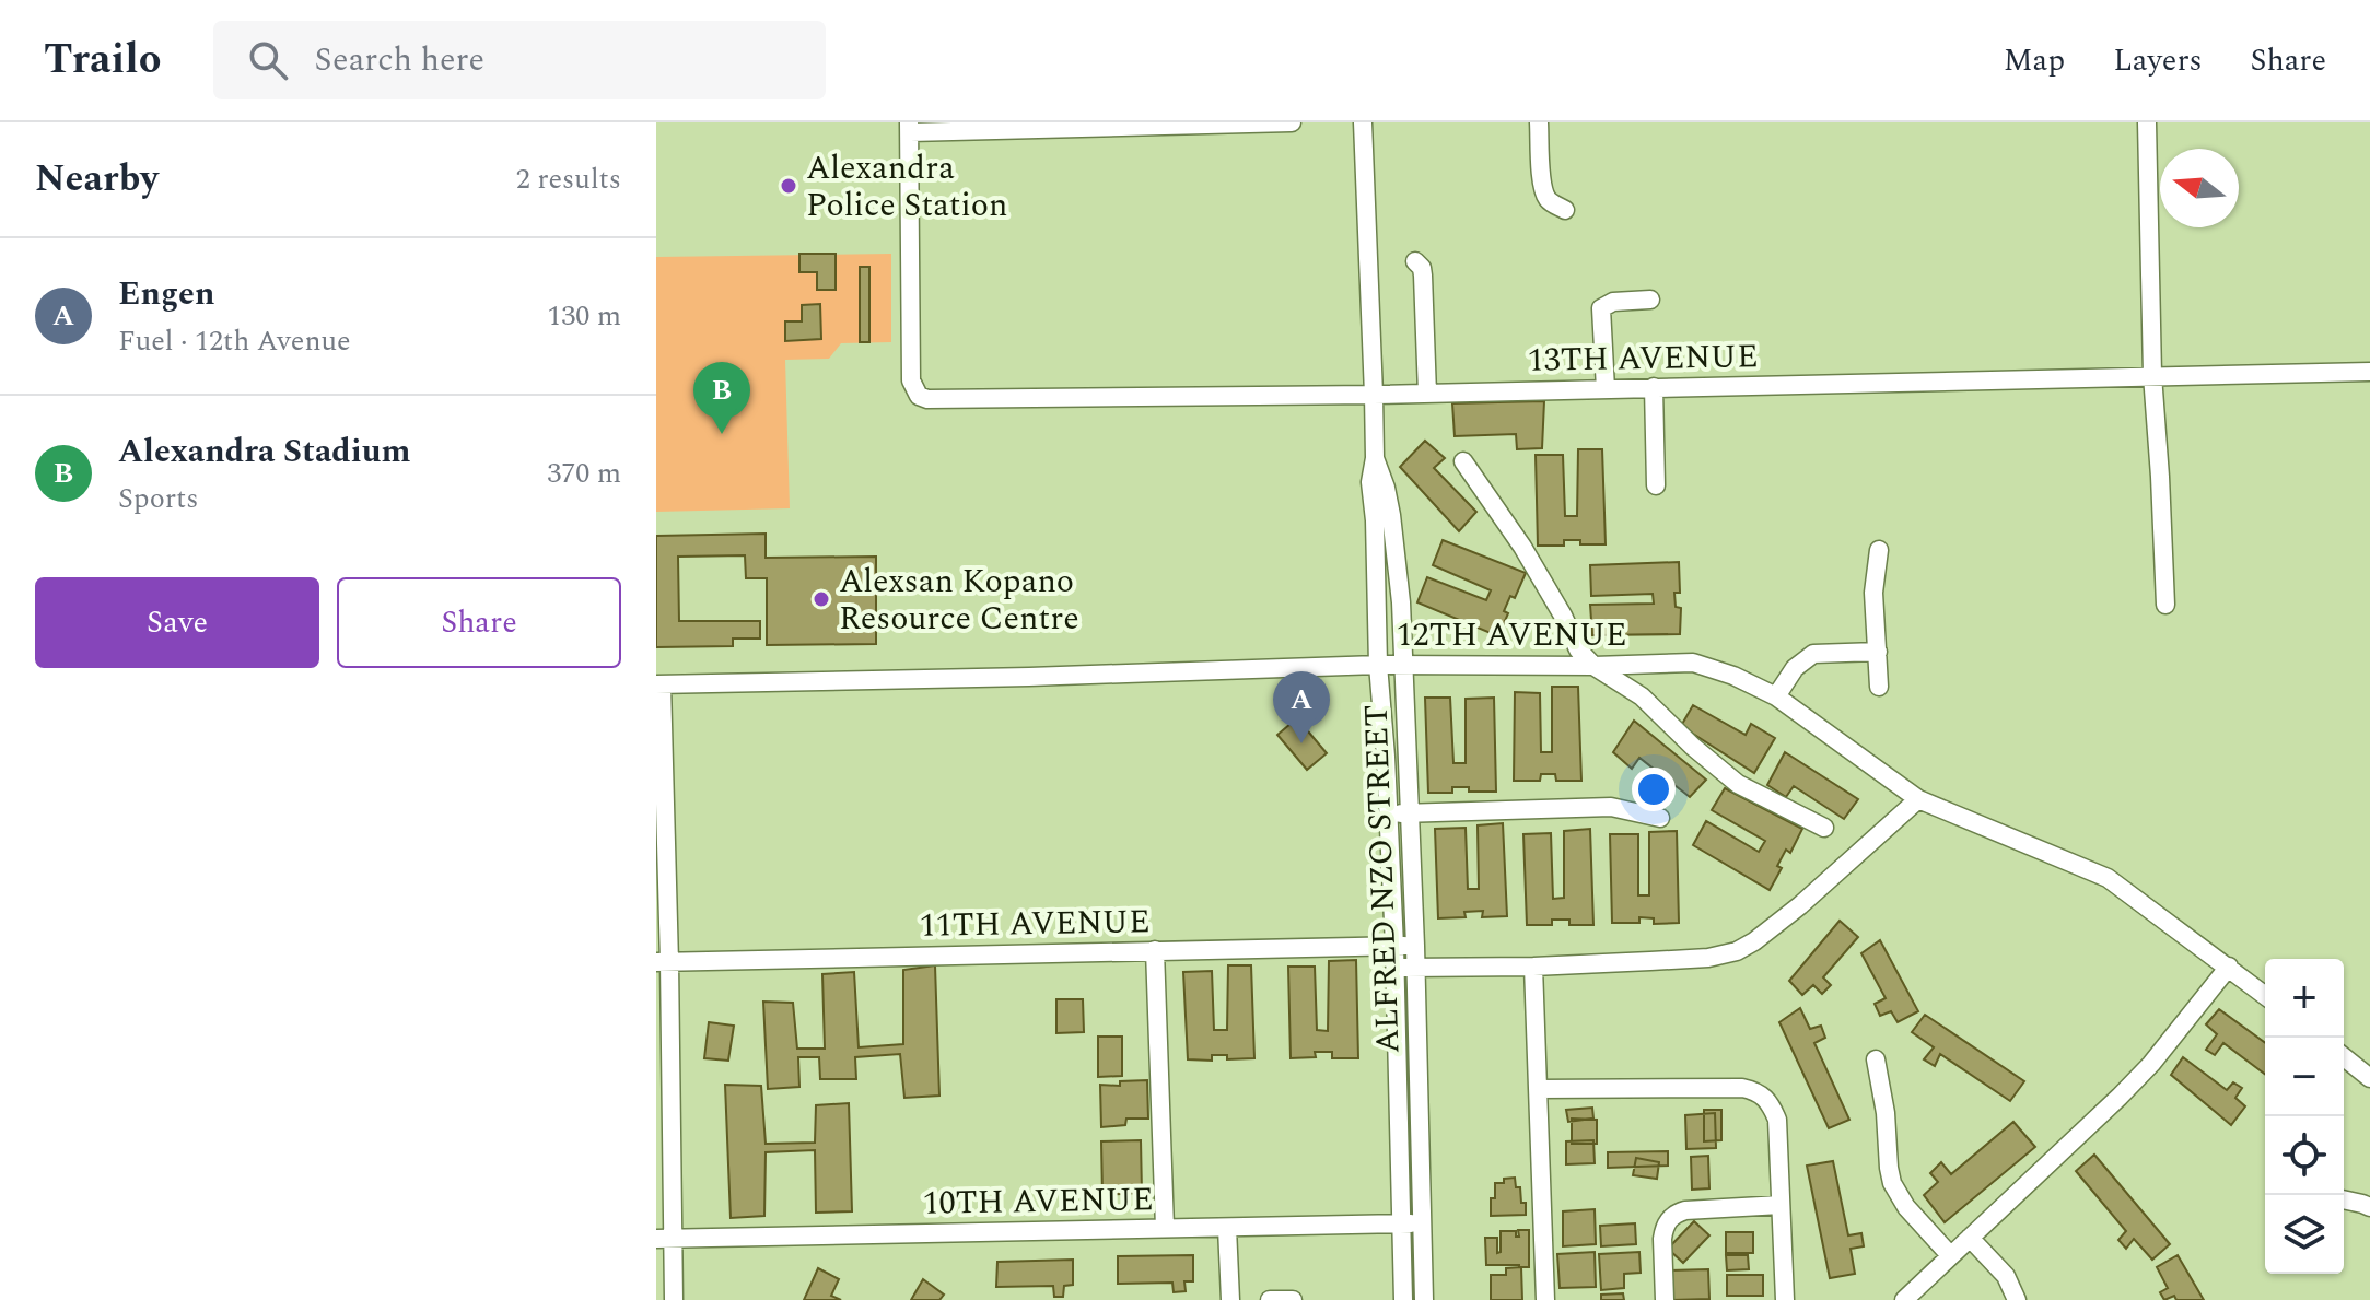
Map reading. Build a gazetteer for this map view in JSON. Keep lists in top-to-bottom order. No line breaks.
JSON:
{"streets":{"street":["13TH AVENUE","12TH AVENUE","ALFRED NZO STREET","11TH AVENUE","10TH AVENUE"]},"crossings":[["13TH AVENUE","ALFRED NZO STREET"],["12TH AVENUE","ALFRED NZO STREET"],["ALFRED NZO STREET","11TH AVENUE"],["ALFRED NZO STREET","10TH AVENUE"]],"places":["Alexandra Police Station","Alexsan Kopano Resource Centre"],"north":"left","page":{"header":"Trailo","search":"Search here","nav":["Map","Layers","Share"],"heading":["Nearby","2 results"],"list":[{"mark":"A","name":"Engen","note":"Fuel · 12th Avenue","value":"130 m"},{"mark":"B","name":"Alexandra Stadium","note":"Sports","value":"370 m"}],"pins":["B","A"],"buttons":["Save","Share"],"map_buttons":["+","−"]}}
